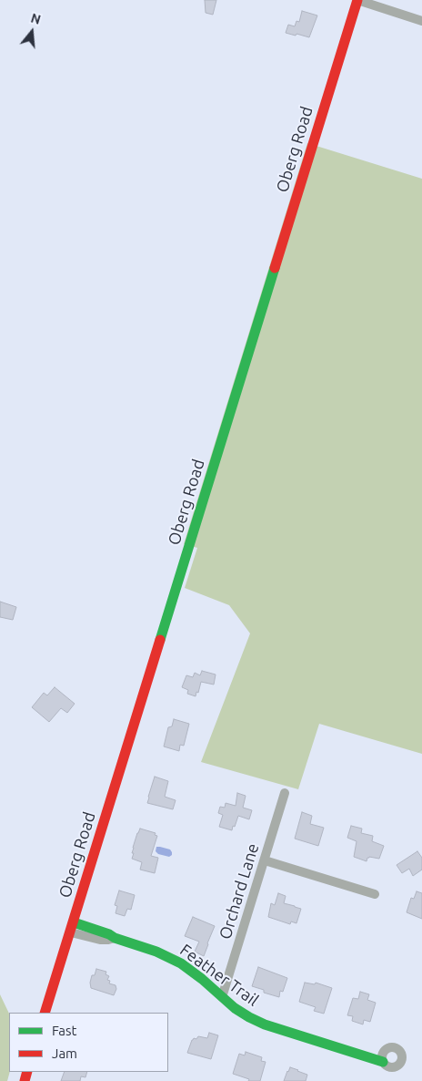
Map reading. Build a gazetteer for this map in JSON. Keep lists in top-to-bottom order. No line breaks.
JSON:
{"streets":{"street":["Oberg Road","Orchard Lane","Feather Trail"]},"crossings":[["Oberg Road","Feather Trail"],["Orchard Lane","Feather Trail"]],"legend":["Fast","Jam"],"north":"top"}
